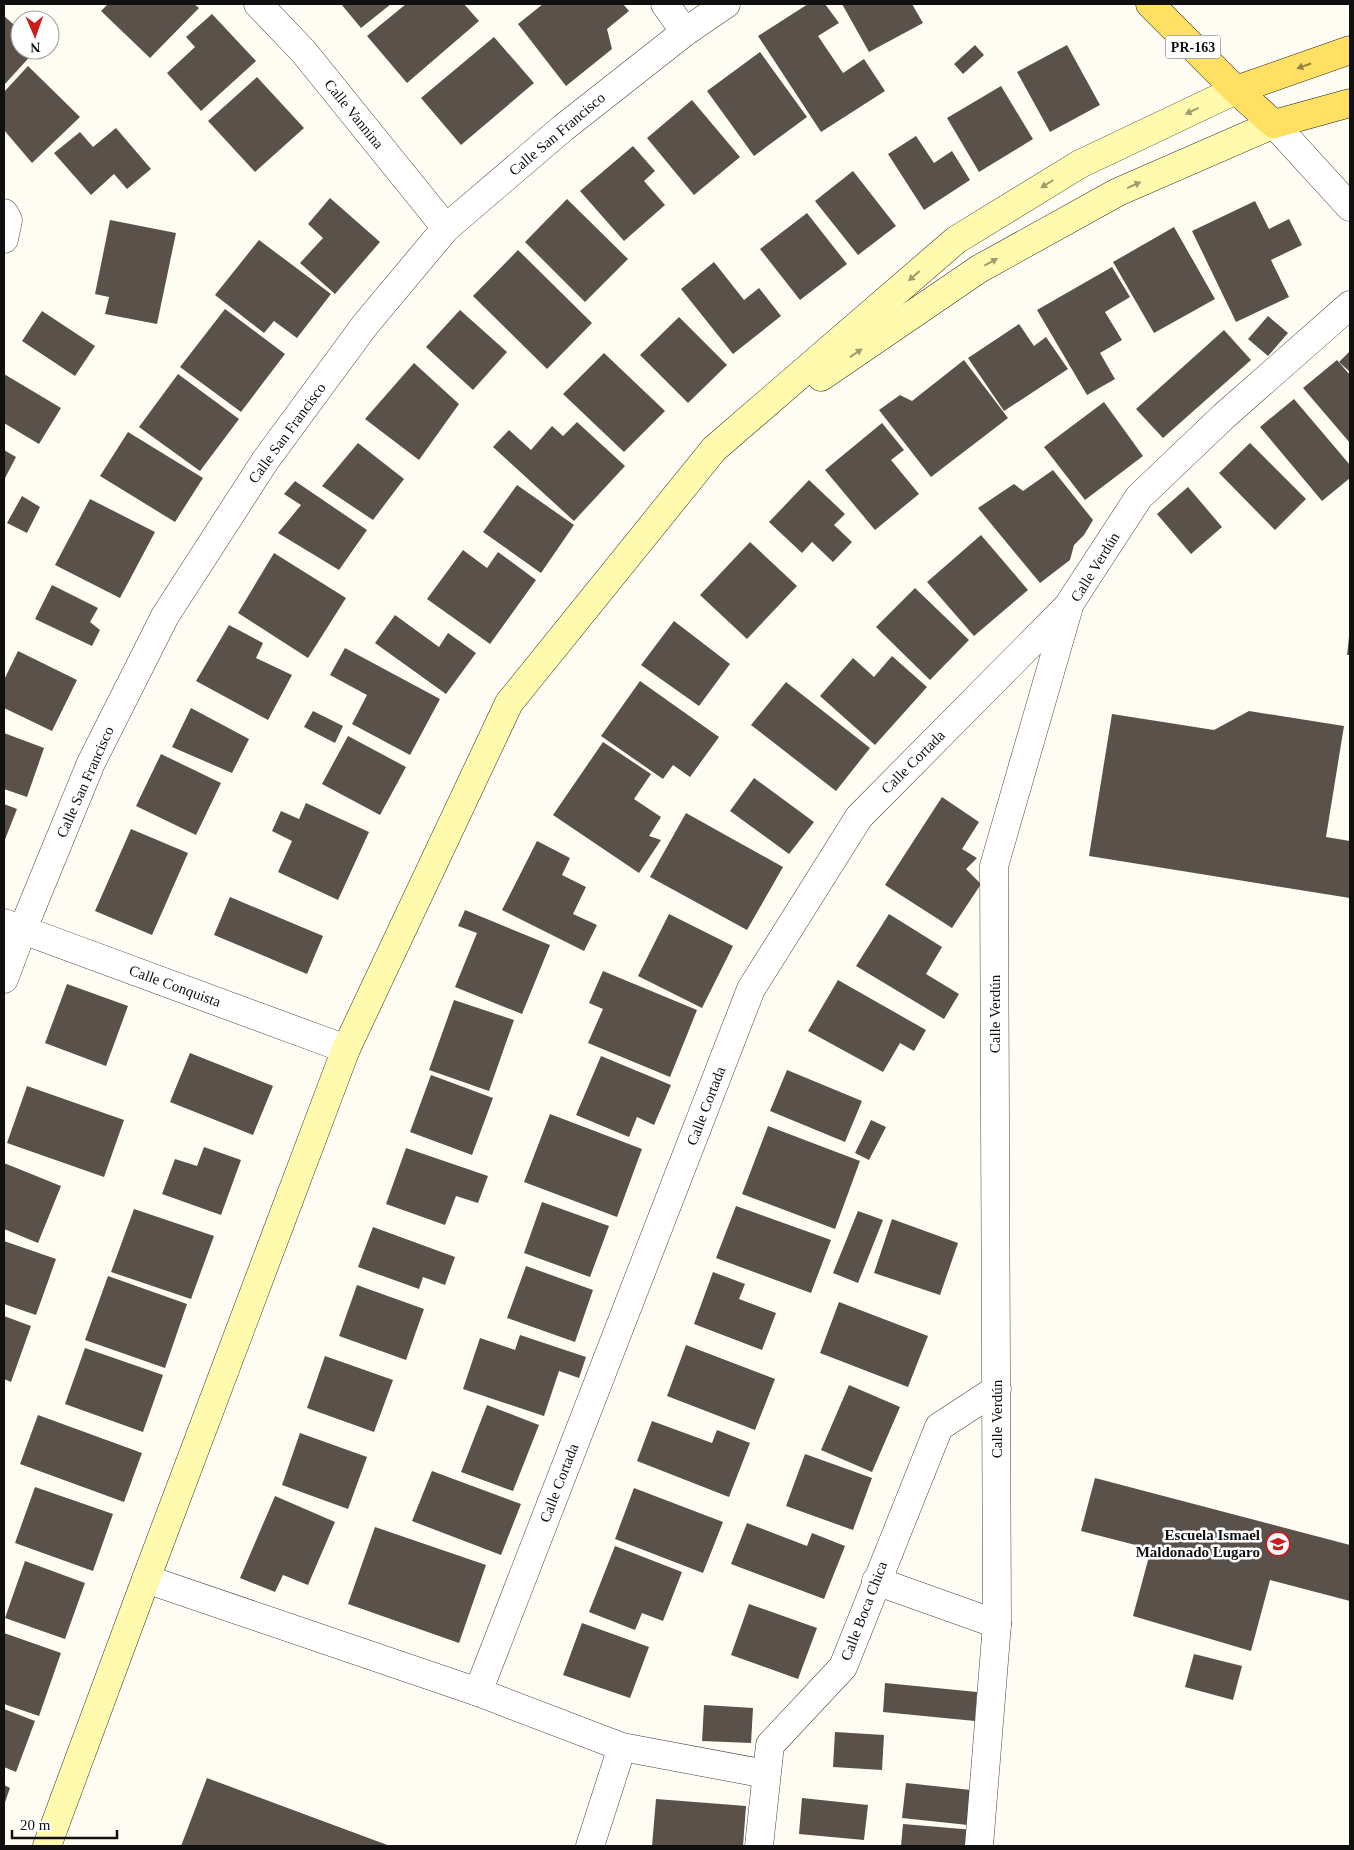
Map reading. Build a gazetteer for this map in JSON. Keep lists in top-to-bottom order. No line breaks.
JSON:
{"streets":{"main road":["PR-163"],"street":["Calle Vannina","Calle San Francisco","Calle Verdún","Calle Cortada","Calle Conquista","Calle Boca Chica"]},"crossings":[["Calle Vannina","Calle San Francisco"],["Calle San Francisco","Calle Conquista"],["Calle Verdún","Calle Cortada"],["Calle Verdún","Calle Boca Chica"]],"places":{"school or university":["Escuela Ismael Maldonado Lugaro"]},"scale_bar":"20 m","north":"bottom"}
